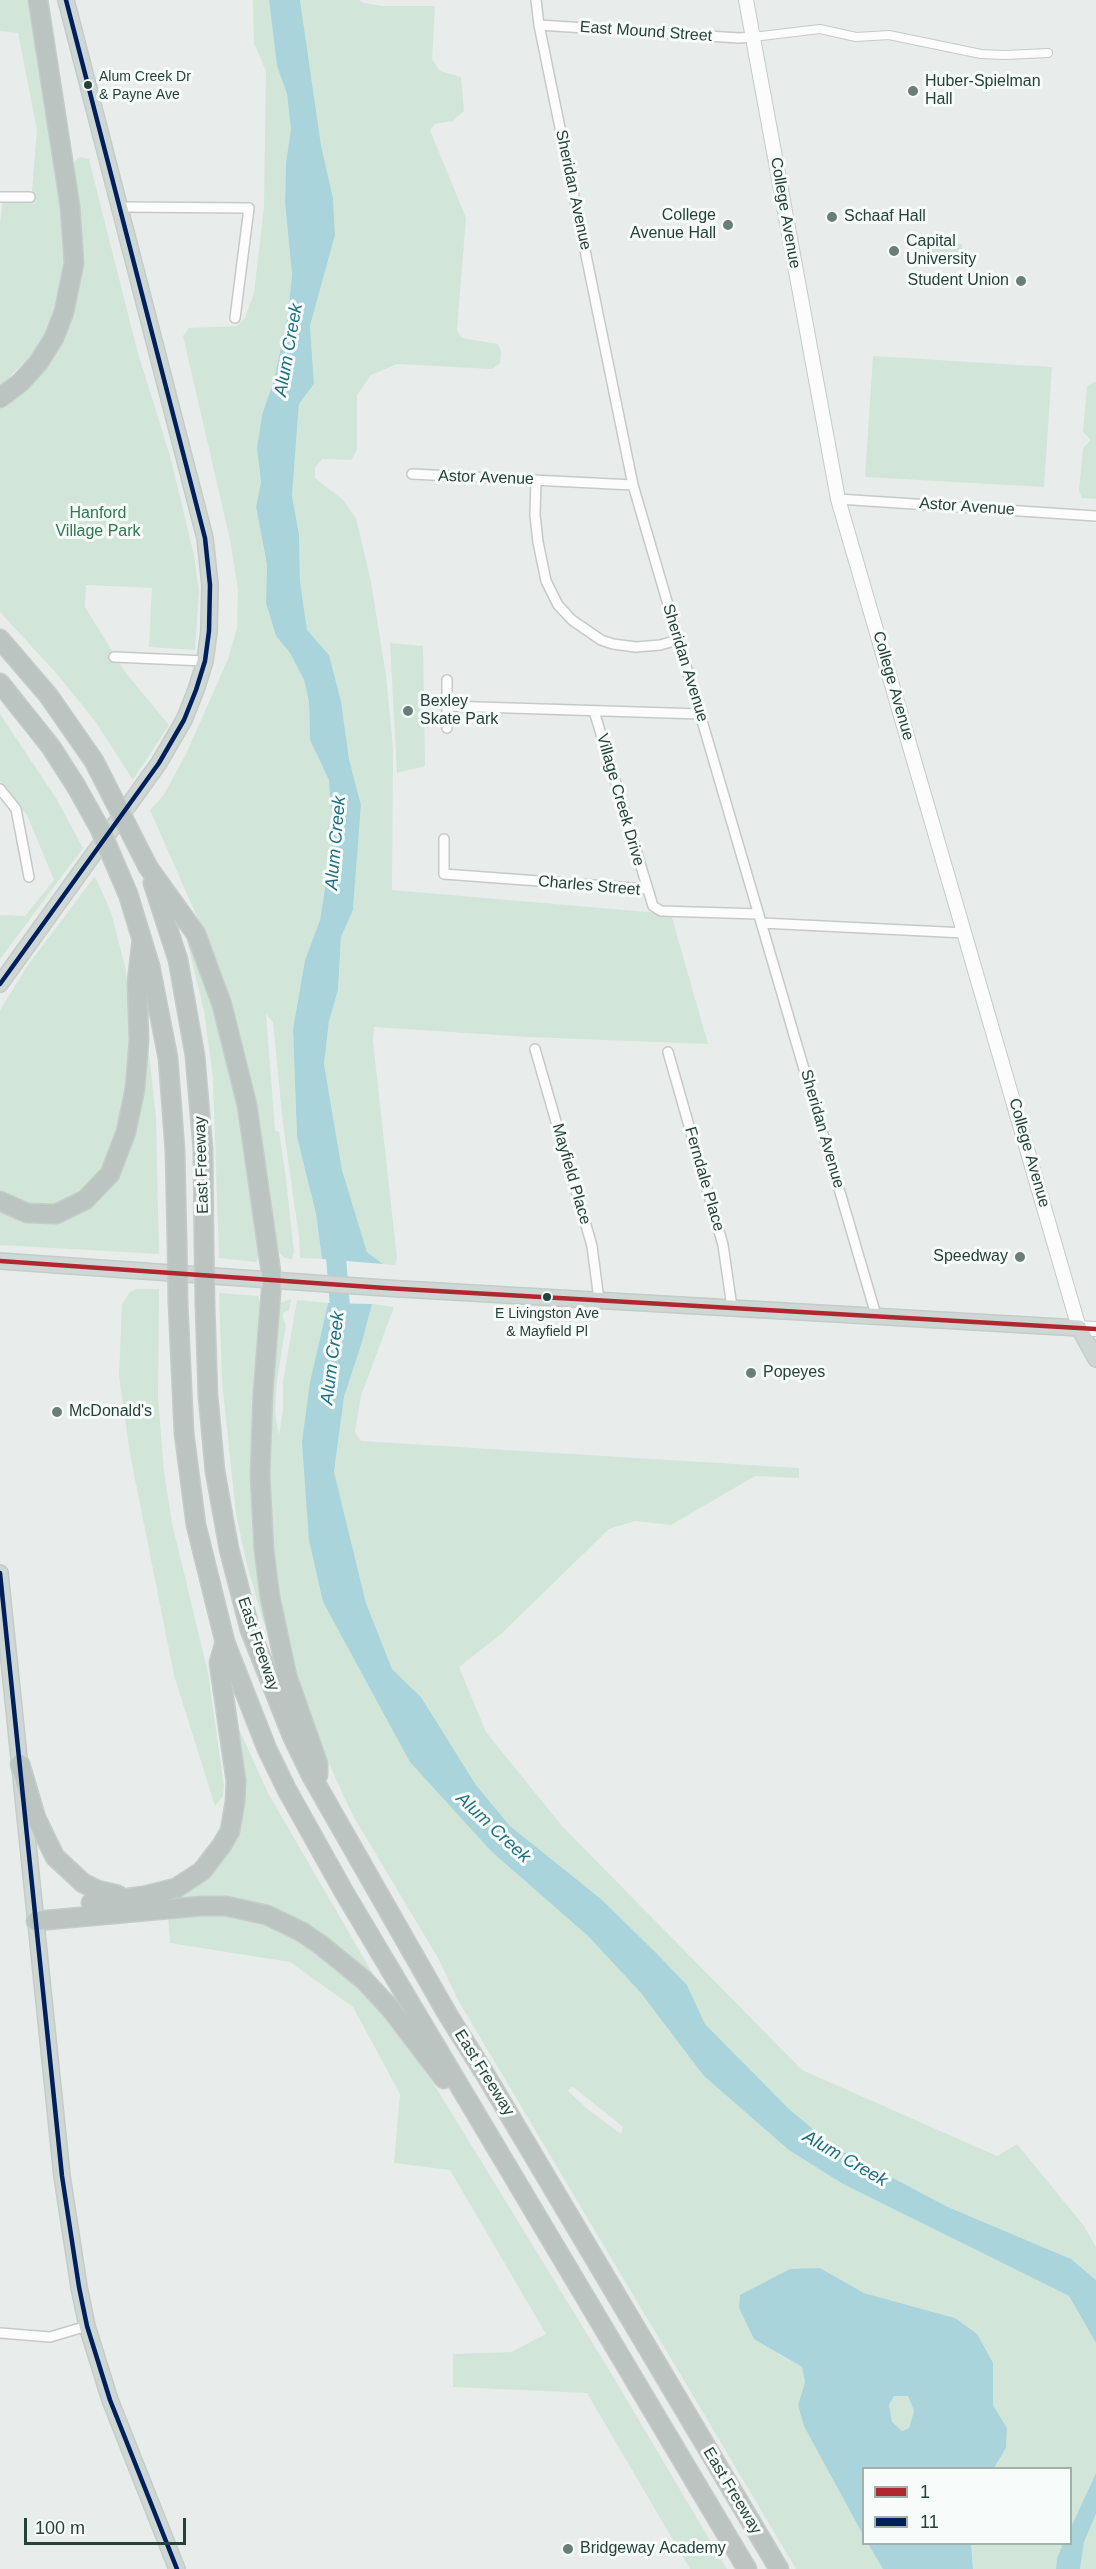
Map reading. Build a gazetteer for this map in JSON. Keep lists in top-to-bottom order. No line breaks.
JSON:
{"streets":{"highway":["East Freeway"],"main road":["College Avenue"],"street":["East Mound Street","Sheridan Avenue","Astor Avenue","Village Creek Drive","Charles Street","Mayfield Place","Ferndale Place"]},"crossings":[["East Mound Street","Sheridan Avenue"],["East Mound Street","College Avenue"],["Sheridan Avenue","Astor Avenue"],["Sheridan Avenue","Village Creek Drive"],["Sheridan Avenue","Charles Street"],["College Avenue","Astor Avenue"],["College Avenue","Charles Street"],["Village Creek Drive","Charles Street"]],"water":["Alum Creek"],"parks":["Hanford Village Park"],"places":["Alum Creek Dr & Payne Ave","Huber-Spielman Hall","Schaaf Hall","College Avenue Hall","Capital University","Student Union","Bexley Skate Park","Speedway","E Livingston Ave & Mayfield Pl","Popeyes","McDonald's","Bridgeway Academy"],"lines":["transit line 11","transit line 1"],"legend":["1","11"],"scale_bar":"100 m"}
